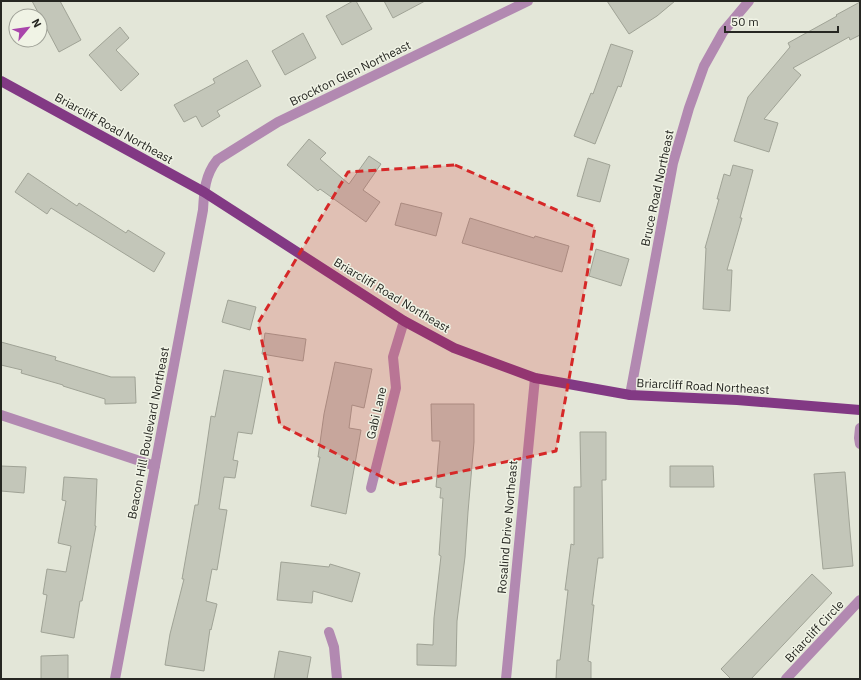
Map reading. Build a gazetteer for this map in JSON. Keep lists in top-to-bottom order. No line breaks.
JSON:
{"streets":{"main road":["Briarcliff Road Northeast"],"street":["Brockton Glen Northeast","Bruce Road Northeast","Gabi Lane","Beacon Hill Boulevard Northeast","Rosalind Drive Northeast","Briarcliff Circle"]},"crossings":[["Brockton Glen Northeast","Briarcliff Road Northeast"],["Brockton Glen Northeast","Beacon Hill Boulevard Northeast"],["Briarcliff Road Northeast","Bruce Road Northeast"],["Briarcliff Road Northeast","Gabi Lane"],["Briarcliff Road Northeast","Beacon Hill Boulevard Northeast"],["Briarcliff Road Northeast","Rosalind Drive Northeast"]],"scale_bar":"50 m","north":"top right"}
